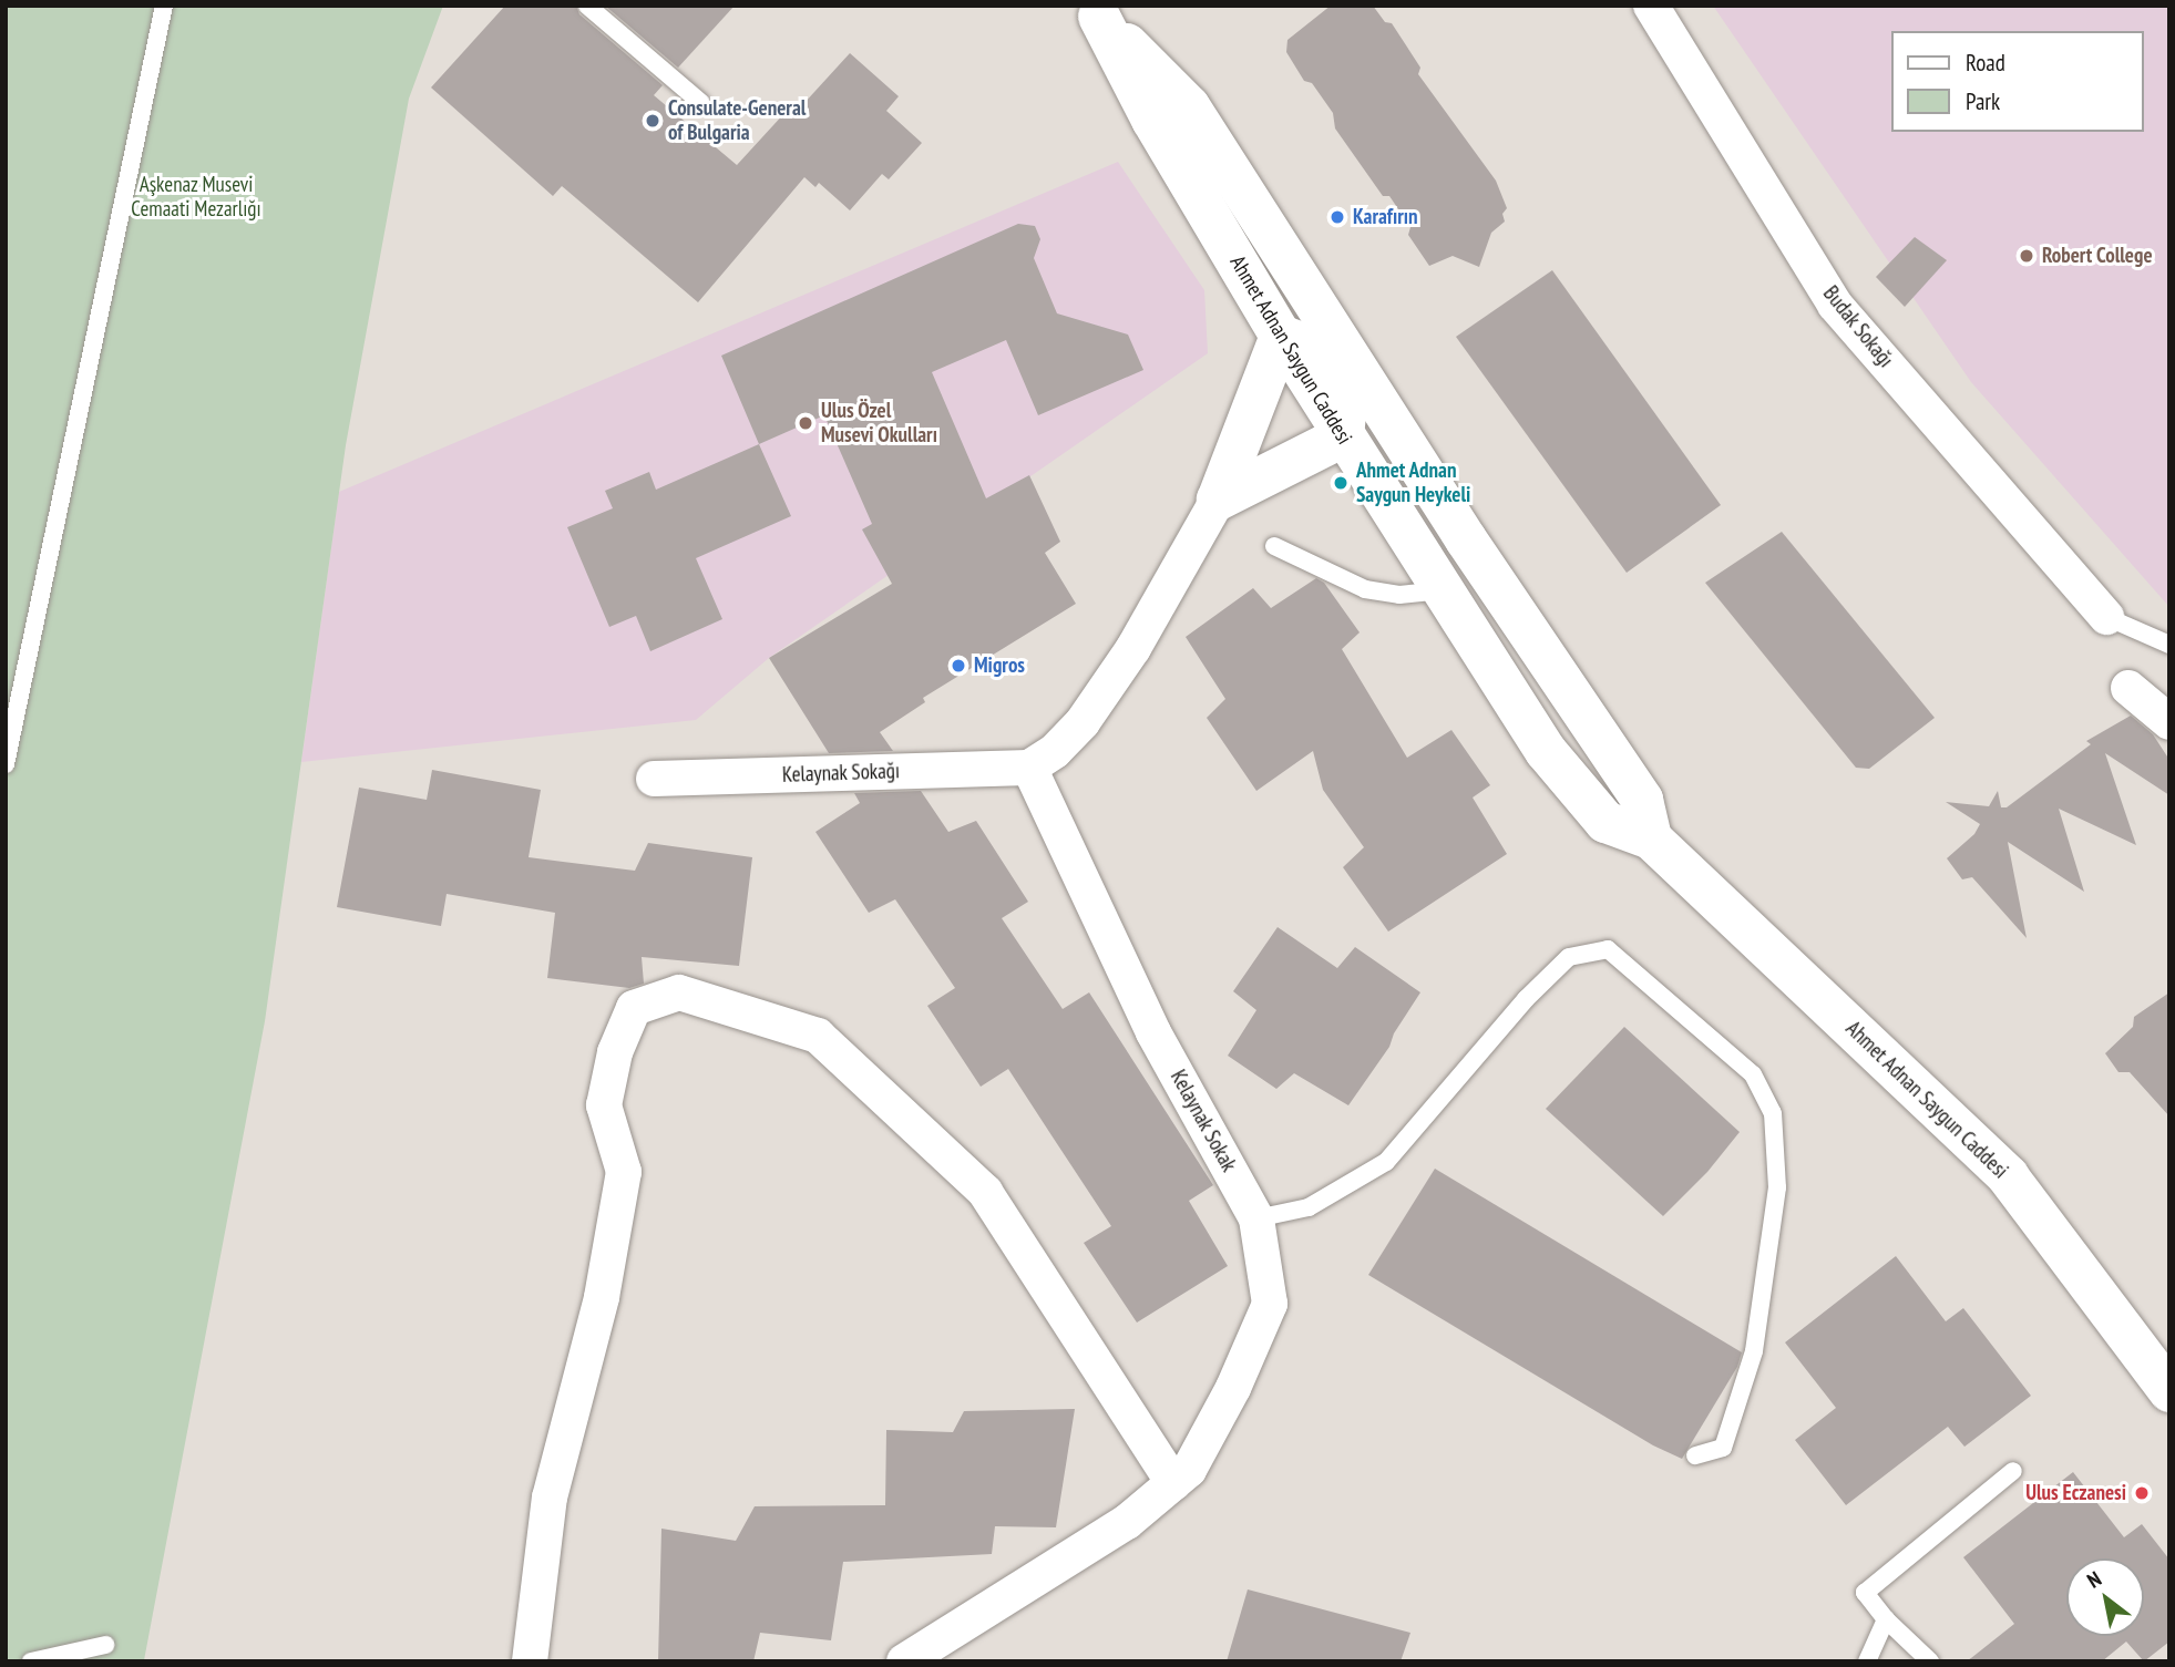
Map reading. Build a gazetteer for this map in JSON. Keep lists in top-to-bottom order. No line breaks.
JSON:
{"streets":{"main road":["Ahmet Adnan Saygun Caddesi"],"street":["Budak Sokağı","Kelaynak Sokağı","Kelaynak Sokak"]},"crossings":[["Kelaynak Sokağı","Kelaynak Sokak"]],"parks":["Aşkenaz Musevi Cemaati Mezarlığı"],"places":["Consulate-General of Bulgaria","Karafırın","Robert College","Ulus Özel Musevi Okulları","Ahmet Adnan Saygun Heykeli","Migros","Ulus Eczanesi"],"legend":["Road","Park"],"north":"top left"}
